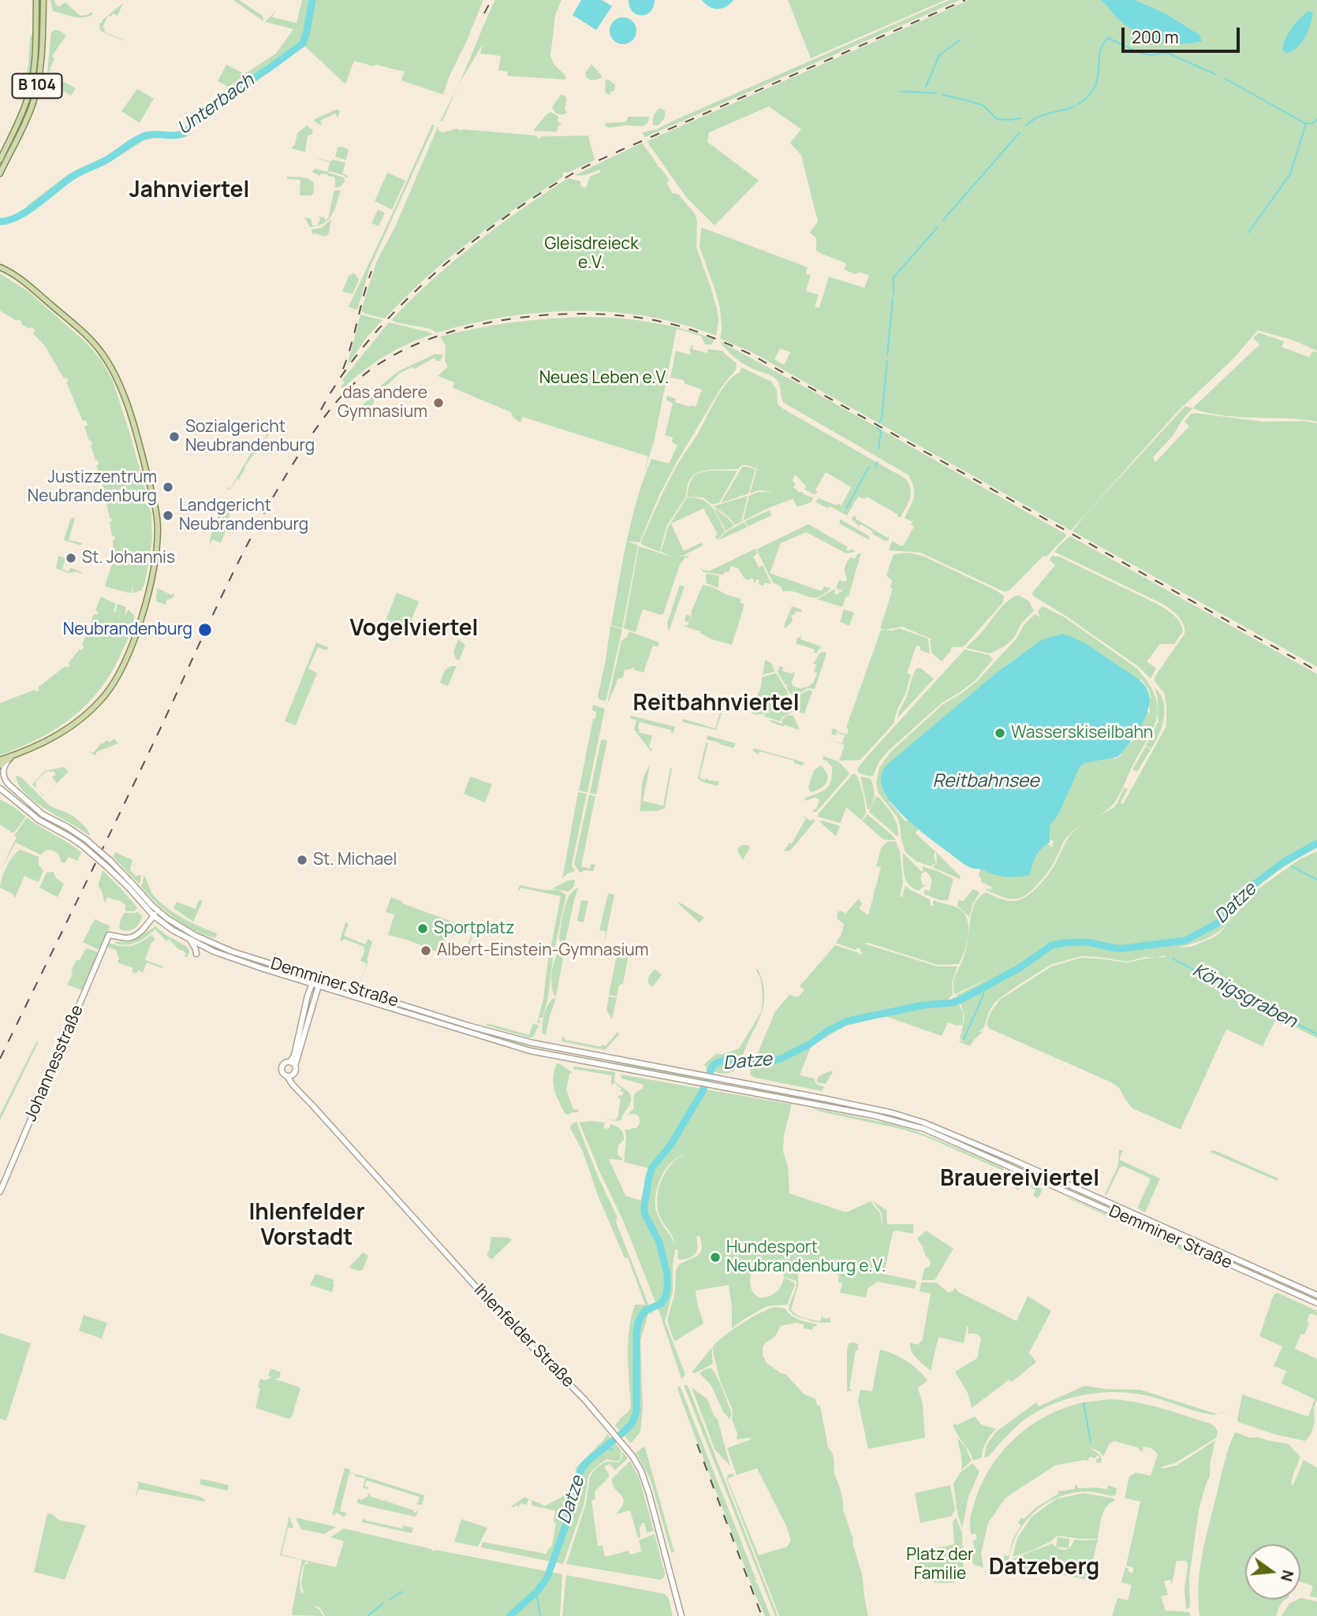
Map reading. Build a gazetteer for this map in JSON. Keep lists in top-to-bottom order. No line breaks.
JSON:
{"streets":{"main road":["B 104","Demminer Straße","Johannesstraße","Ihlenfelder Straße"]},"crossings":[["Demminer Straße","Johannesstraße"]],"districts":["Jahnviertel","Vogelviertel","Reitbahnviertel","Brauereiviertel","Ihlenfelder Vorstadt","Datzeberg"],"water":["Unterbach","Reitbahnsee","Datze","Königsgraben"],"parks":["Gleisdreieck e.V.","Neues Leben e.V.","Platz der Familie"],"places":["das andere Gymnasium","Sozialgericht Neubrandenburg","Justizzentrum Neubrandenburg","Landgericht Neubrandenburg","St. Johannis","Neubrandenburg","Wasserskiseilbahn","St. Michael","Sportplatz","Albert-Einstein-Gymnasium","Hundesport Neubrandenburg e.V."],"scale_bar":"200 m","north":"right"}
